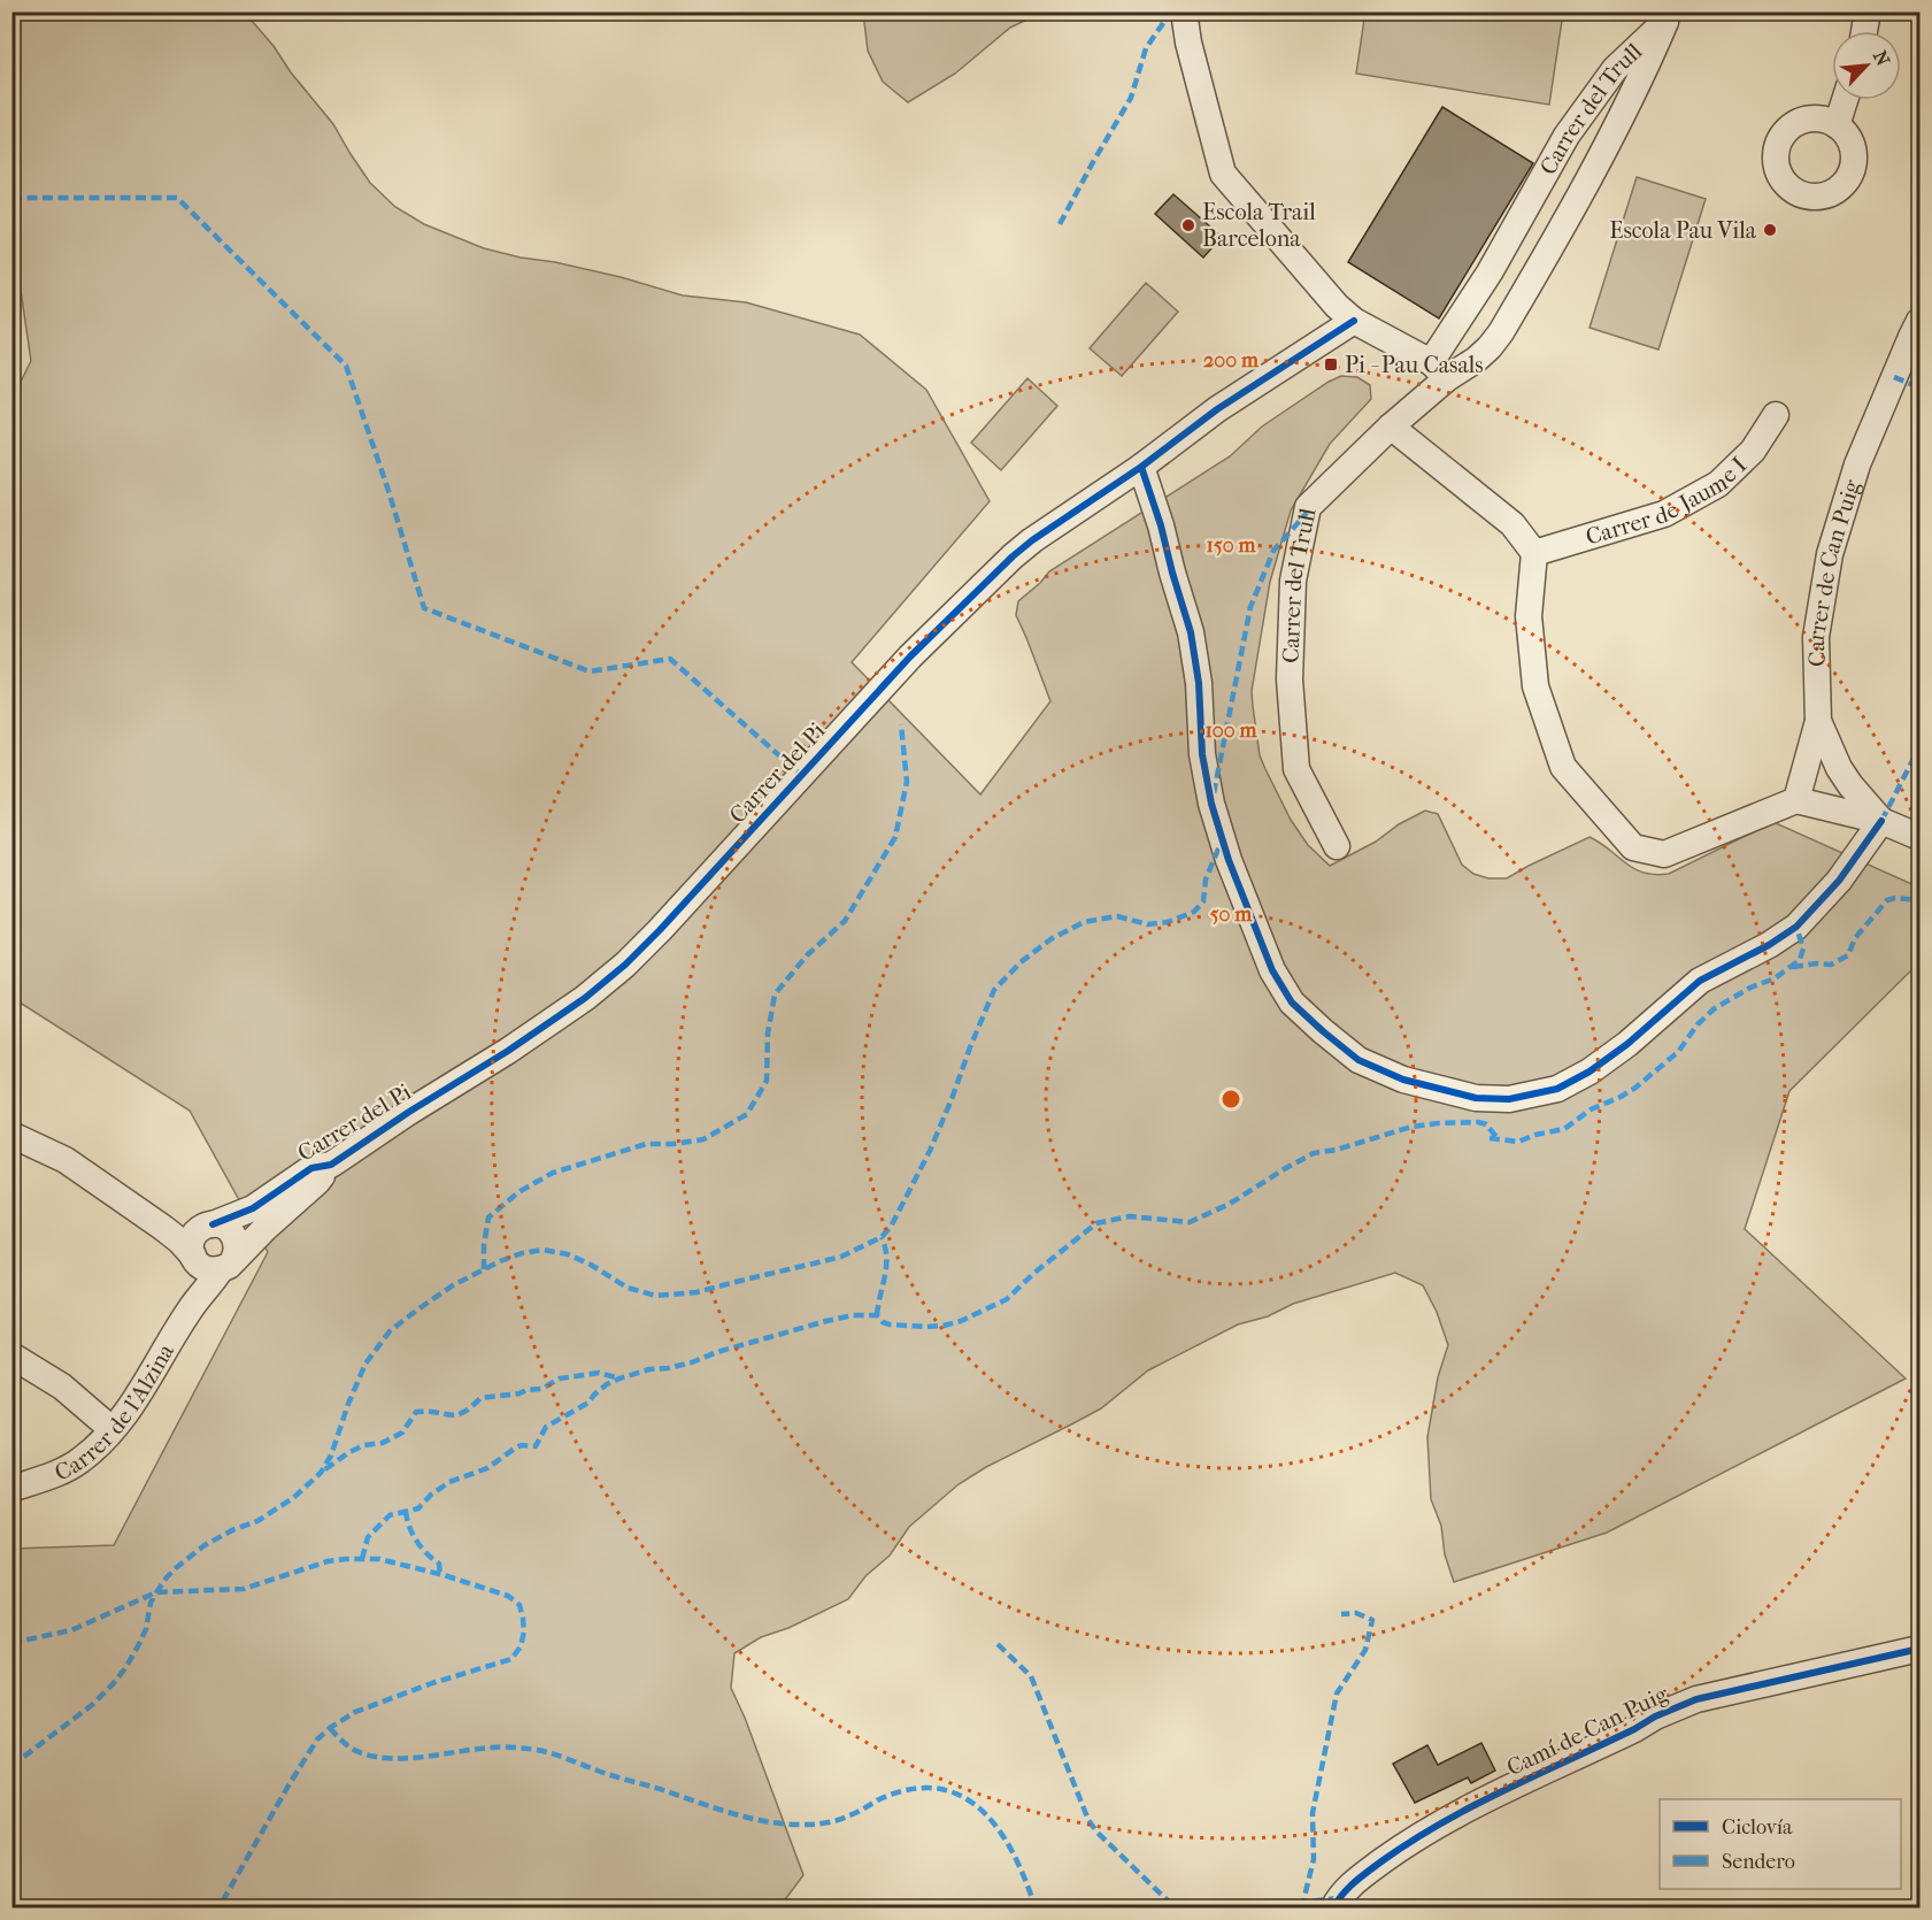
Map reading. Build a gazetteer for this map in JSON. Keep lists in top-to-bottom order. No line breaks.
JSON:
{"streets":{"street":["Carrer del Trull","Carrer de Jaume I","Carrer de Can Puig","Carrer del Pi","Carrer de l'Alzina","Camí de Can Puig"]},"crossings":[["Carrer del Pi","Carrer de l'Alzina"]],"places":{"other":["Escola Trail Barcelona","Escola Pau Vila"],"transit":["Pi - Pau Casals"]},"legend":["Ciclovía","Sendero"],"north":"top right","rings":["200 m","150 m","100 m","50 m"]}
